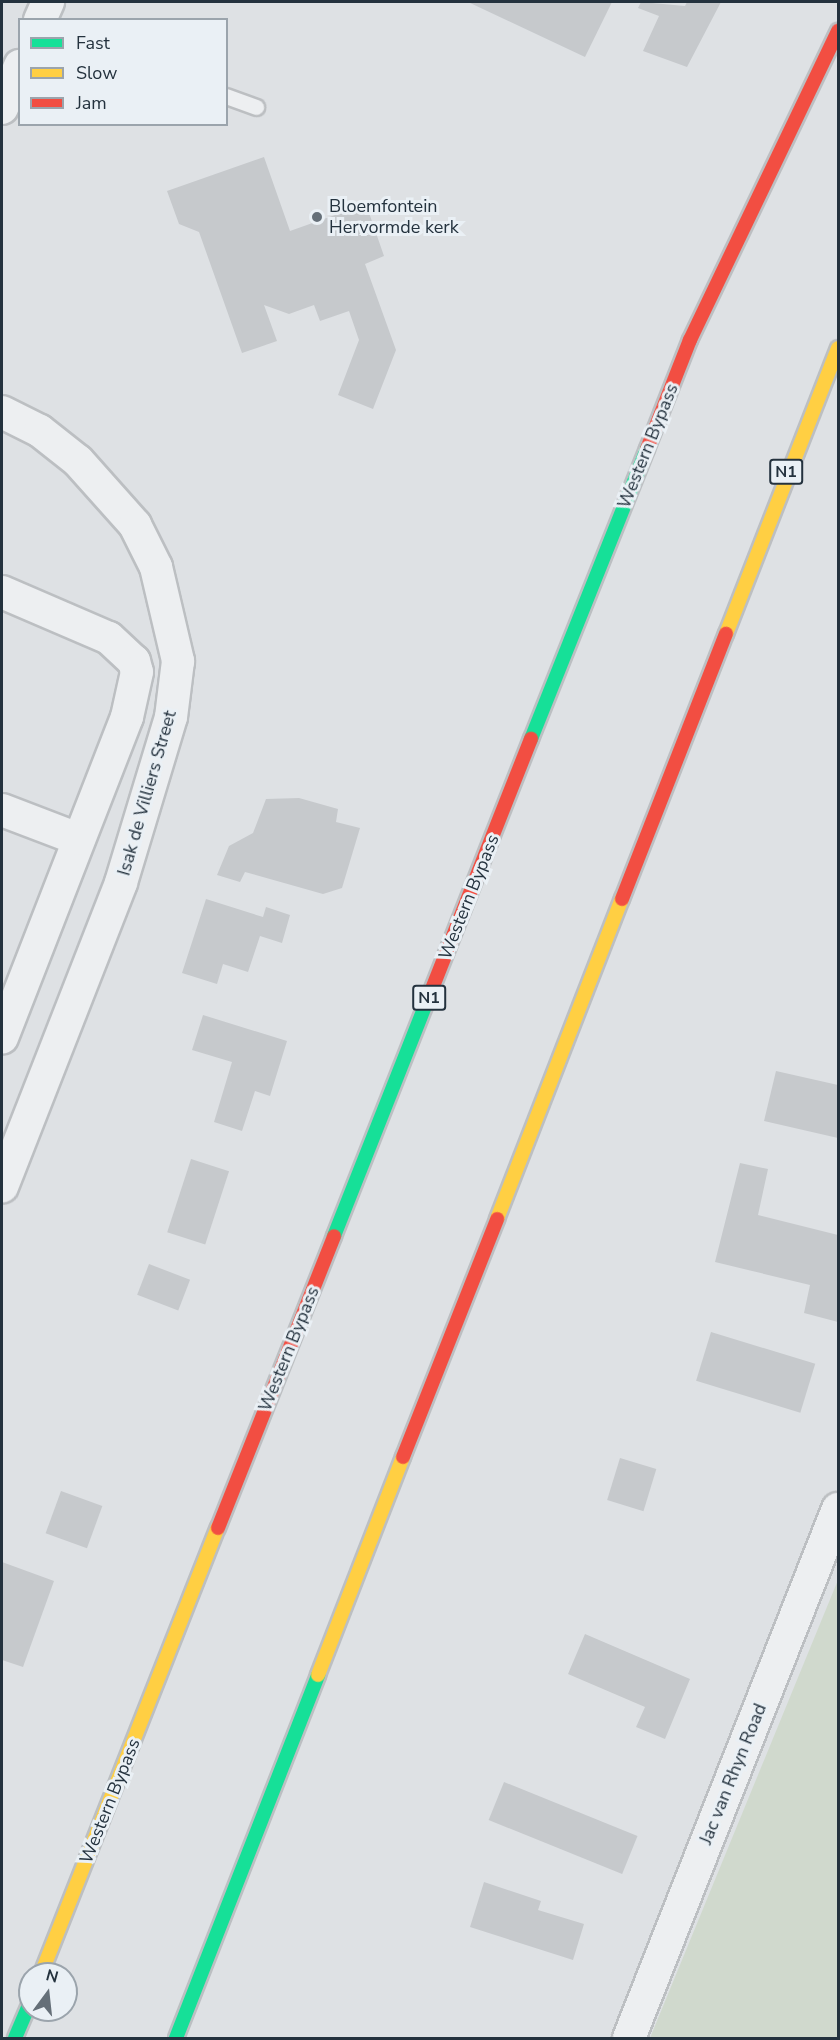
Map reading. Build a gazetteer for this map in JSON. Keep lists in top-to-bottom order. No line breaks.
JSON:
{"streets":{"highway":["Western Bypass","N1"],"street":["Isak de Villiers Street","Jac van Rhyn Road"]},"places":["Bloemfontein Hervormde kerk"],"legend":["Fast","Slow","Jam"],"north":"top"}
